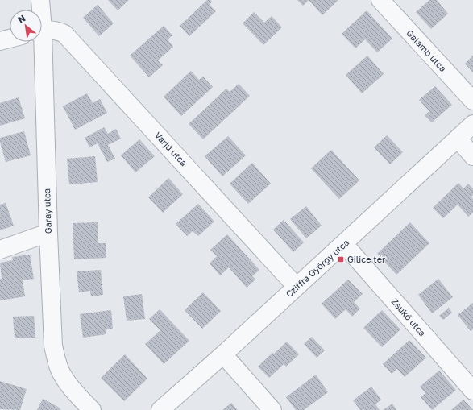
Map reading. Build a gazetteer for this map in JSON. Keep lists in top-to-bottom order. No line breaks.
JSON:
{"streets":{"street":["Galamb utca","Varjú utca","Garay utca","Cziffra György utca","Zsukó utca"]},"crossings":[["Varjú utca","Cziffra György utca"],["Cziffra György utca","Zsukó utca"]],"places":{"transit":["Gilice tér"]},"north":"top left"}
